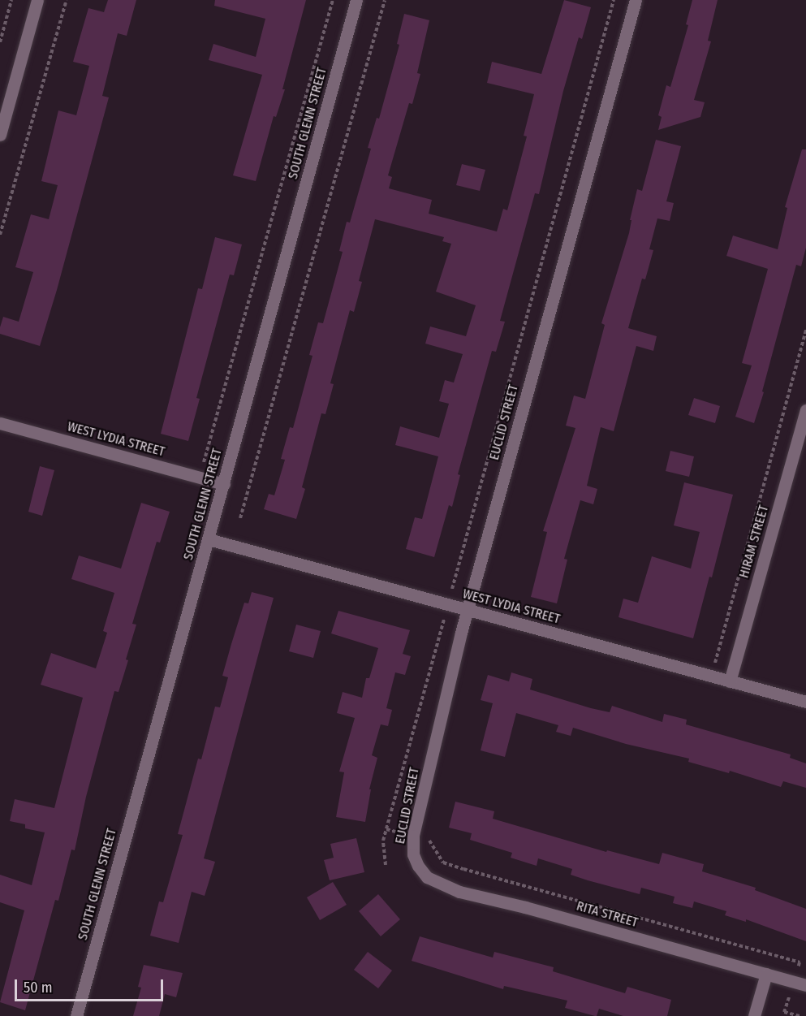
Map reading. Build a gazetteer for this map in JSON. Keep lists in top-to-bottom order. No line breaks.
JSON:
{"streets":{"street":["SOUTH GLENN STREET","EUCLID STREET","WEST LYDIA STREET","HIRAM STREET","RITA STREET"]},"crossings":[["SOUTH GLENN STREET","WEST LYDIA STREET"],["EUCLID STREET","WEST LYDIA STREET"],["EUCLID STREET","RITA STREET"],["WEST LYDIA STREET","HIRAM STREET"]],"scale_bar":"50 m"}
